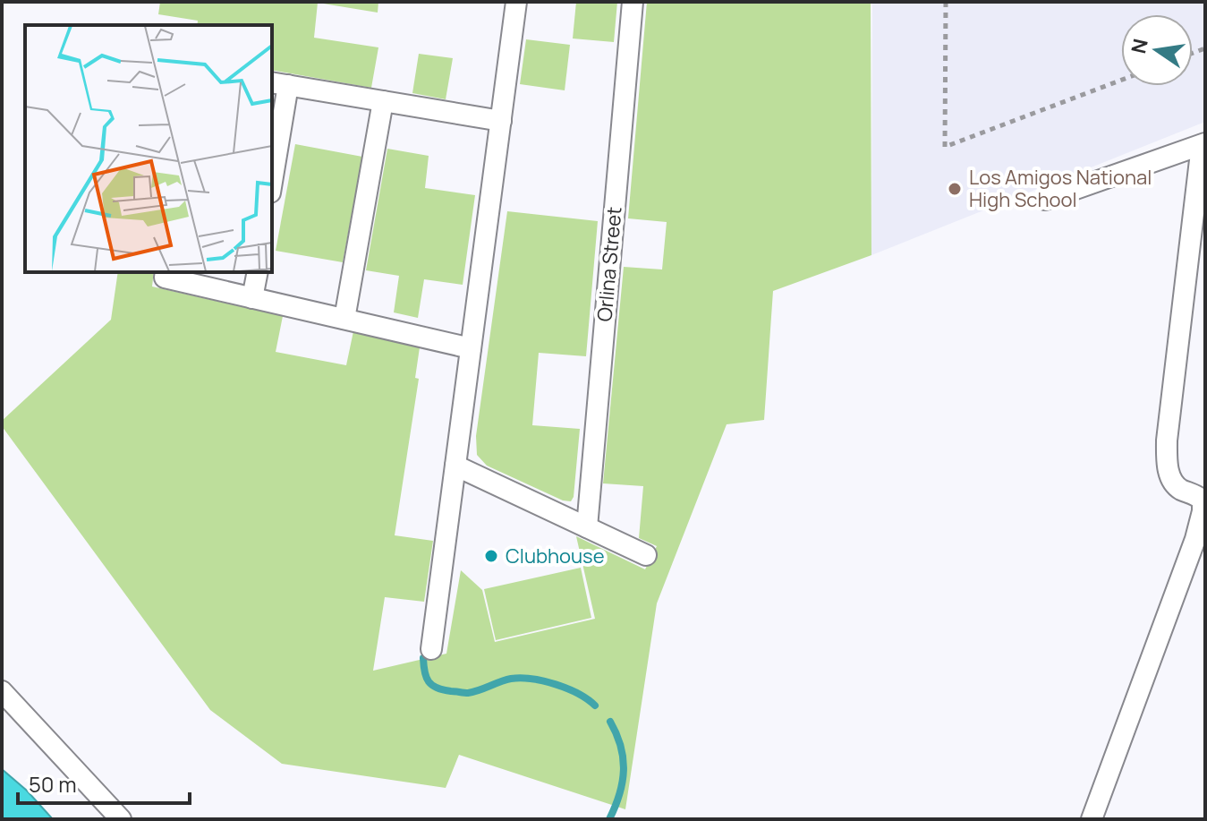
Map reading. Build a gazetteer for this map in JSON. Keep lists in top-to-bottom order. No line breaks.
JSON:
{"streets":{"street":["Orlina Street"]},"places":["Los Amigos National High School","Clubhouse"],"scale_bar":"50 m","north":"left"}
